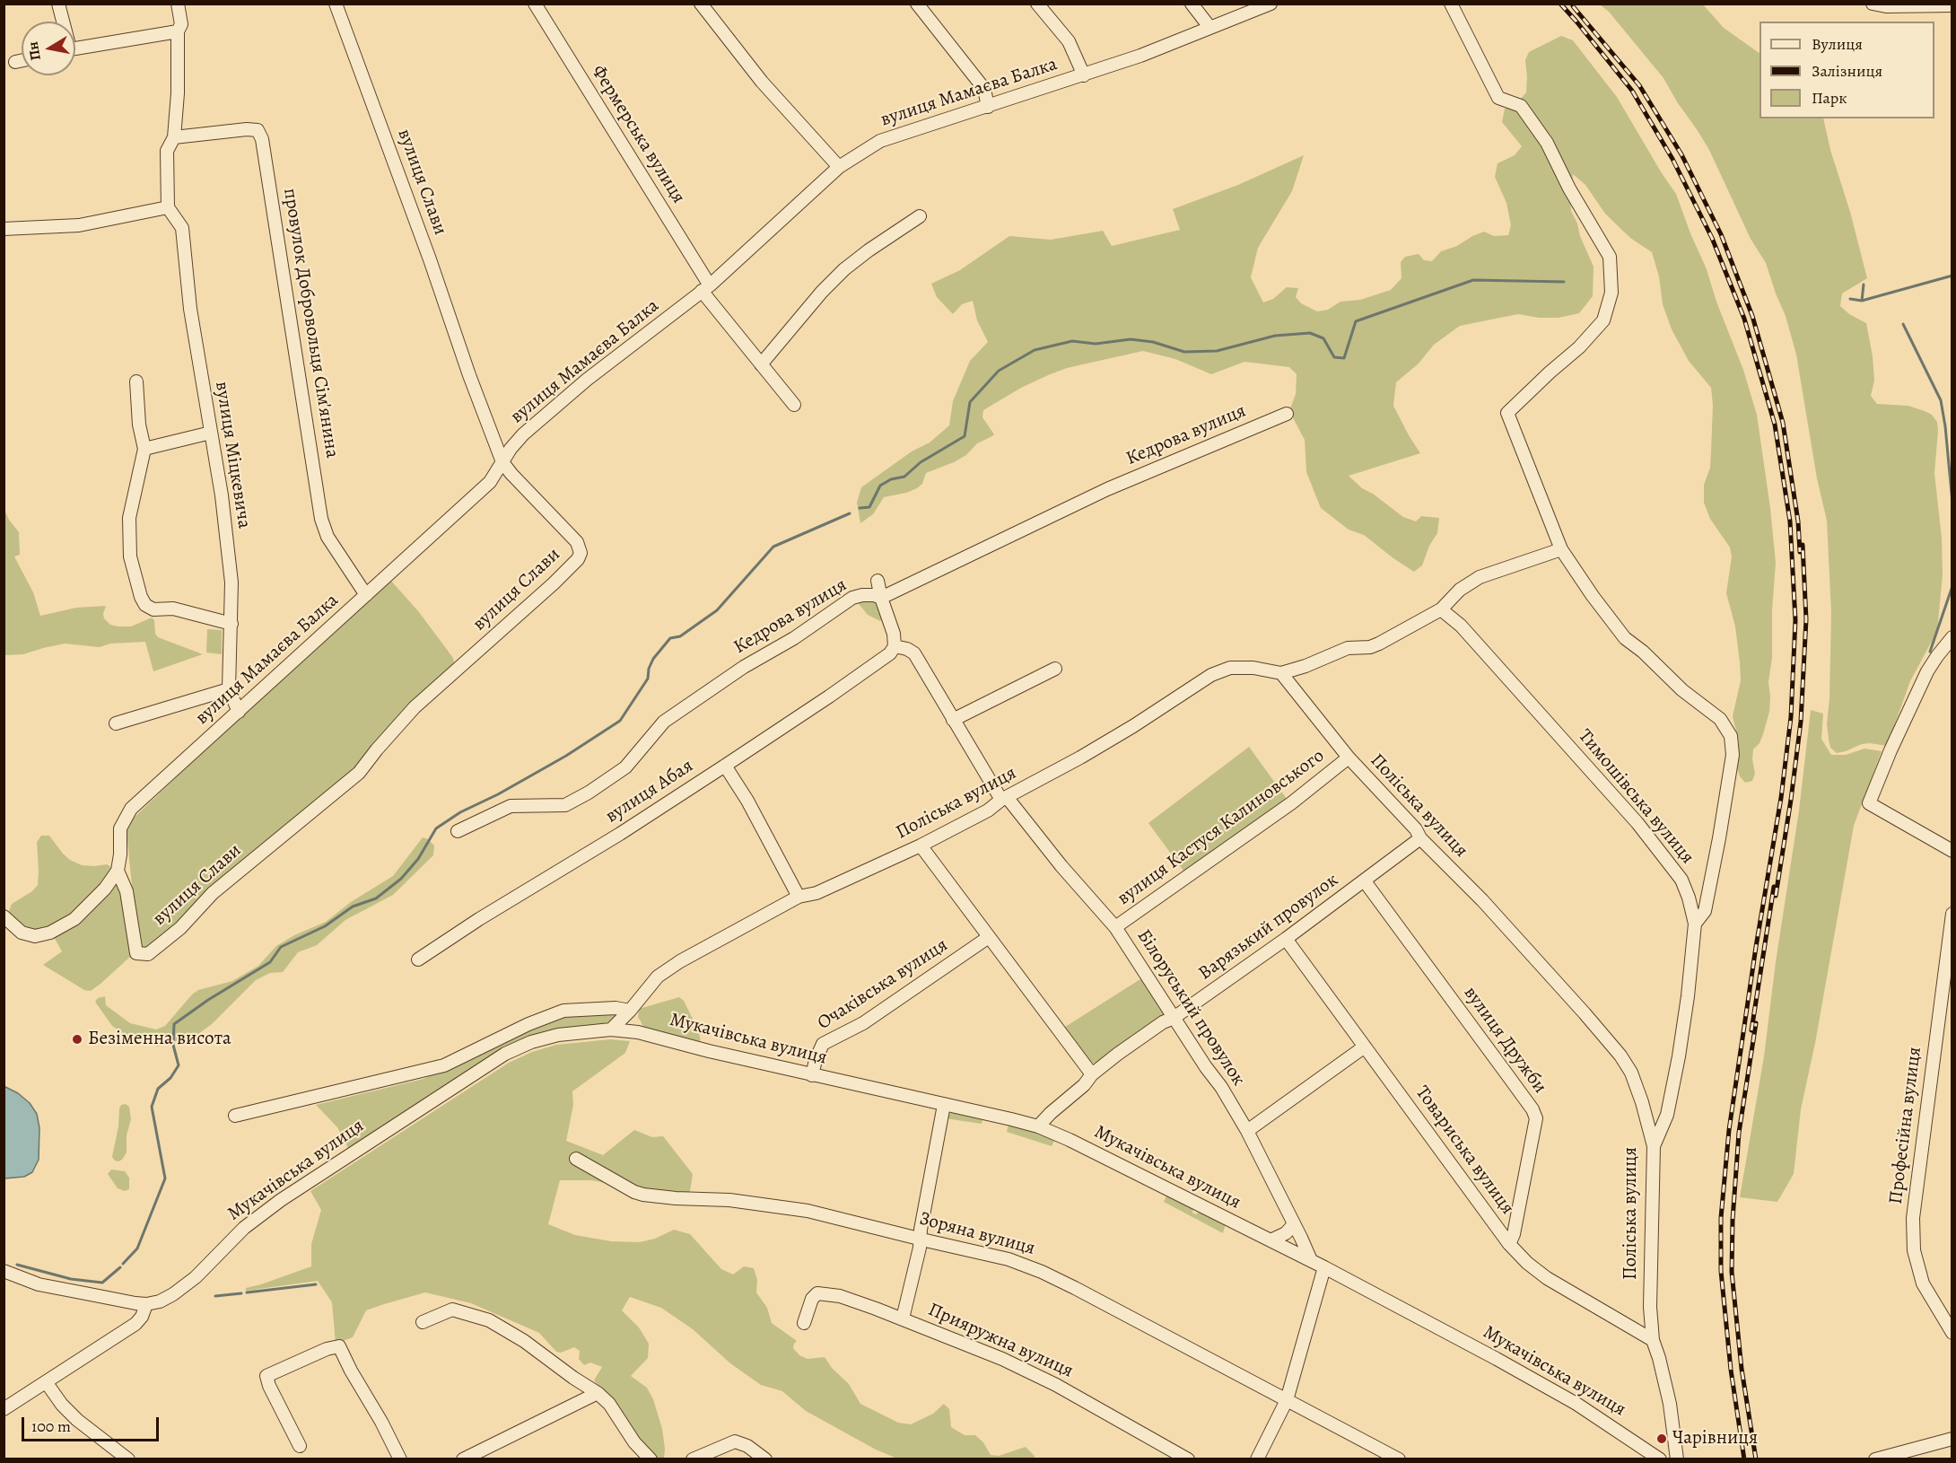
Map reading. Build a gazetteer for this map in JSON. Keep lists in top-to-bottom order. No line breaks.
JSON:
{"streets":{"street":["вулиця Мамаєва Балка","Фермерська вулиця","вулиця Слави","провулок Добровольця Сім'янина","Кедрова вулиця","вулиця Міцкевича","вулиця Абая","Тимошівська вулиця","Поліська вулиця","вулиця Кастуся Калиновського","Варязький провулок","Очаківська вулиця","Білоруський провулок","Мукачівська вулиця","вулиця Дружби","Професійна вулиця","Товариська вулиця","Зоряна вулиця","Прияружна вулиця"]},"crossings":[["вулиця Мамаєва Балка","Фермерська вулиця"],["вулиця Мамаєва Балка","вулиця Слави"],["вулиця Мамаєва Балка","провулок Добровольця Сім'янина"],["вулиця Мамаєва Балка","вулиця Міцкевича"],["вулиця Абая","Білоруський провулок"],["Тимошівська вулиця","Поліська вулиця"],["Поліська вулиця","вулиця Кастуся Калиновського"],["Поліська вулиця","Варязький провулок"],["Поліська вулиця","Білоруський провулок"],["Поліська вулиця","Мукачівська вулиця"],["Поліська вулиця","Товариська вулиця"],["вулиця Кастуся Калиновського","Білоруський провулок"],["Варязький провулок","Білоруський провулок"],["Варязький провулок","Мукачівська вулиця"],["Варязький провулок","вулиця Дружби"],["Варязький провулок","Товариська вулиця"],["Очаківська вулиця","Мукачівська вулиця"],["Білоруський провулок","Мукачівська вулиця"],["вулиця Дружби","Товариська вулиця"]],"places":["Безіменна висота","Чарівниця"],"legend":["Вулиця","Залізниця","Парк"],"scale_bar":"100 m","north":"left"}
